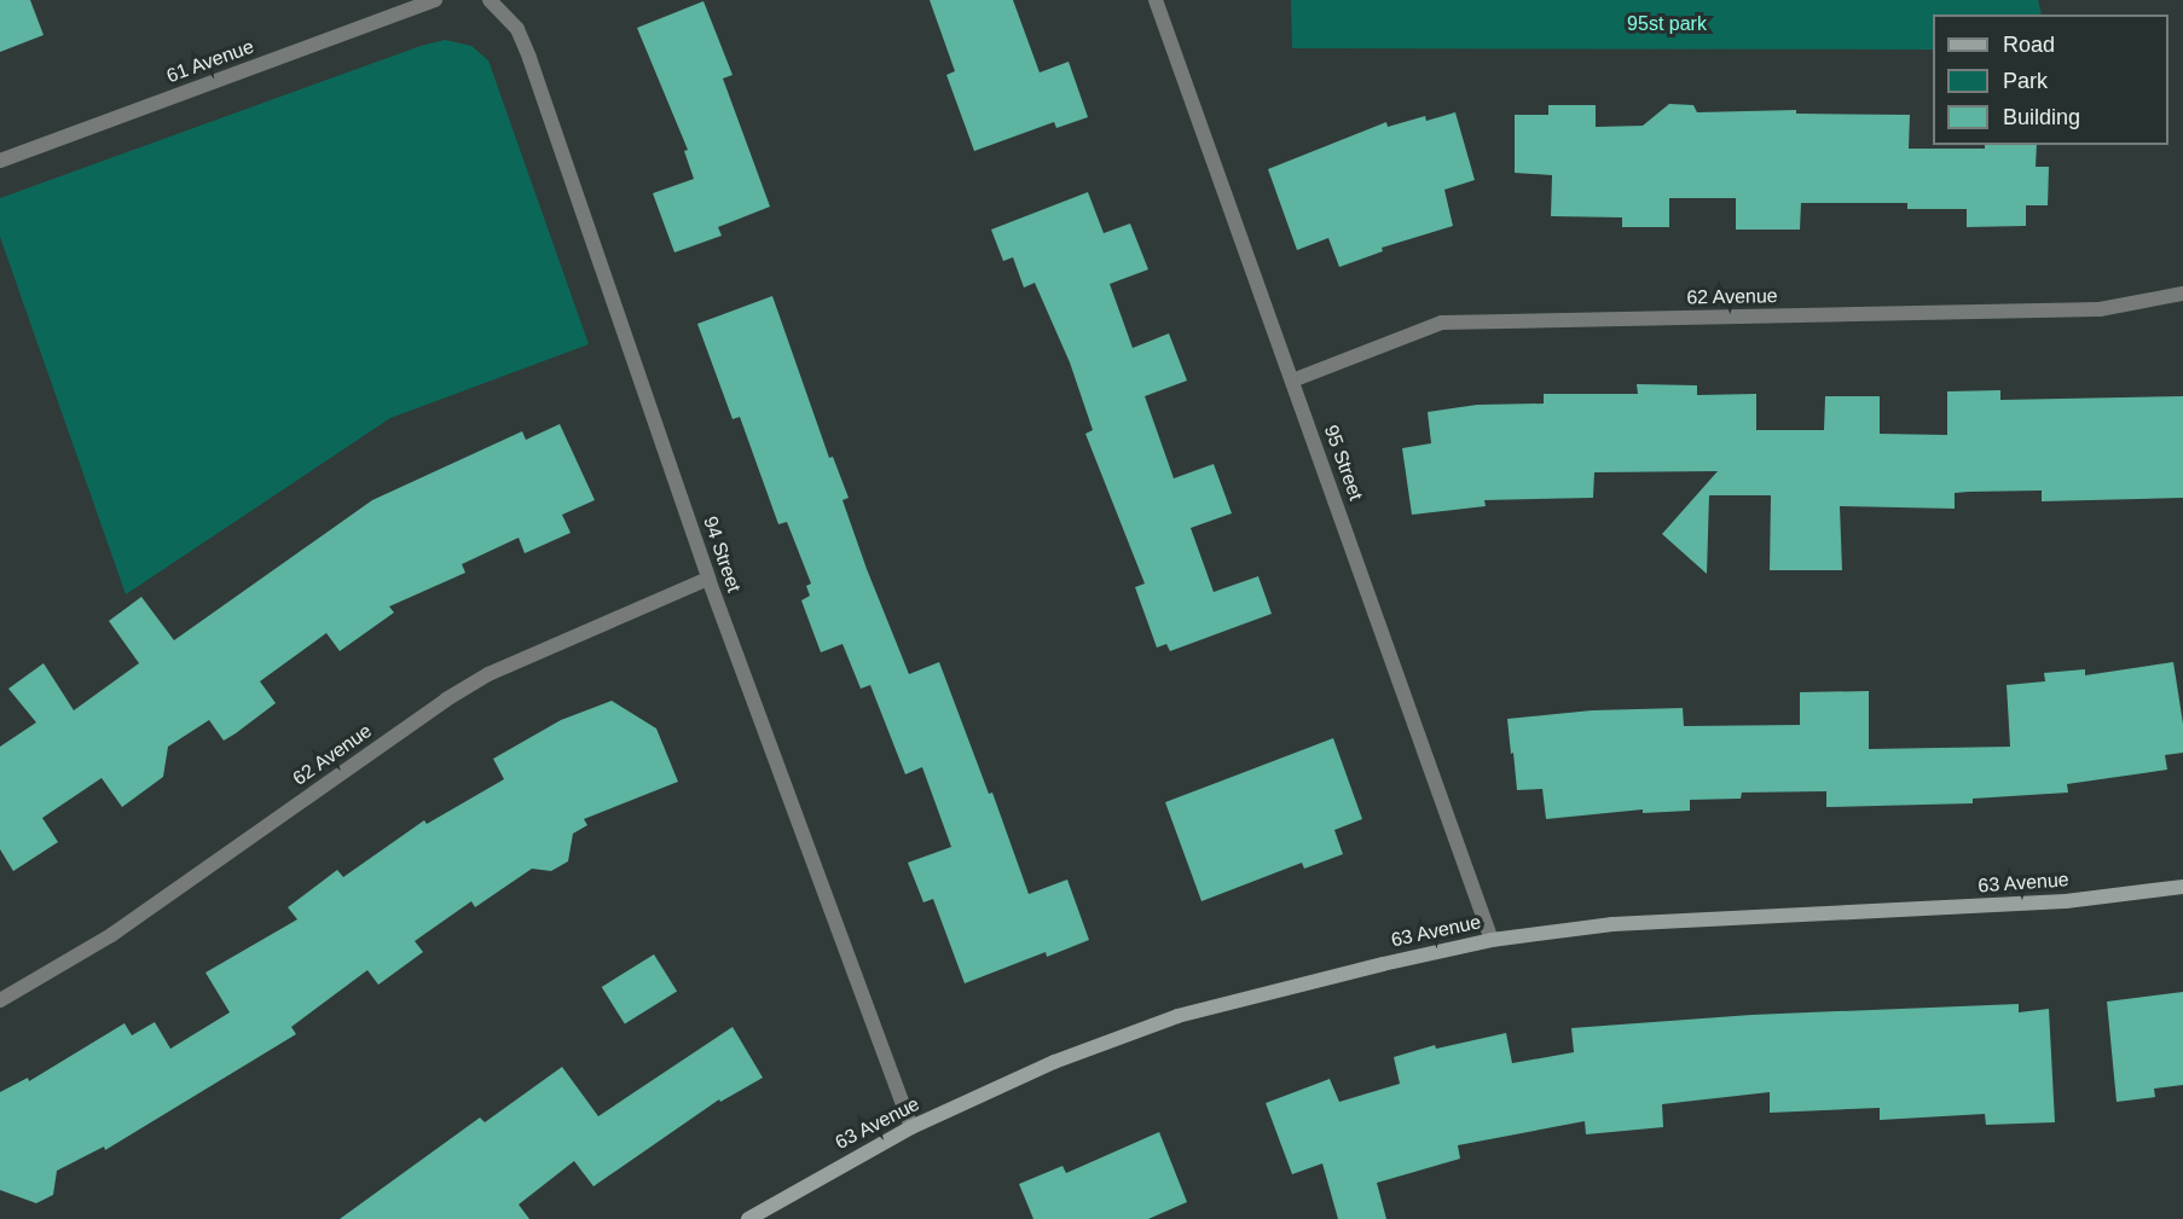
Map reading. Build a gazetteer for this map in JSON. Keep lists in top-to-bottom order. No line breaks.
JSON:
{"streets":{"street":["61 Avenue","62 Avenue","95 Street","94 Street","63 Avenue"]},"crossings":[["62 Avenue","95 Street"],["62 Avenue","94 Street"],["95 Street","63 Avenue"],["94 Street","63 Avenue"]],"parks":["95st park"],"legend":["Road","Park","Building"]}
